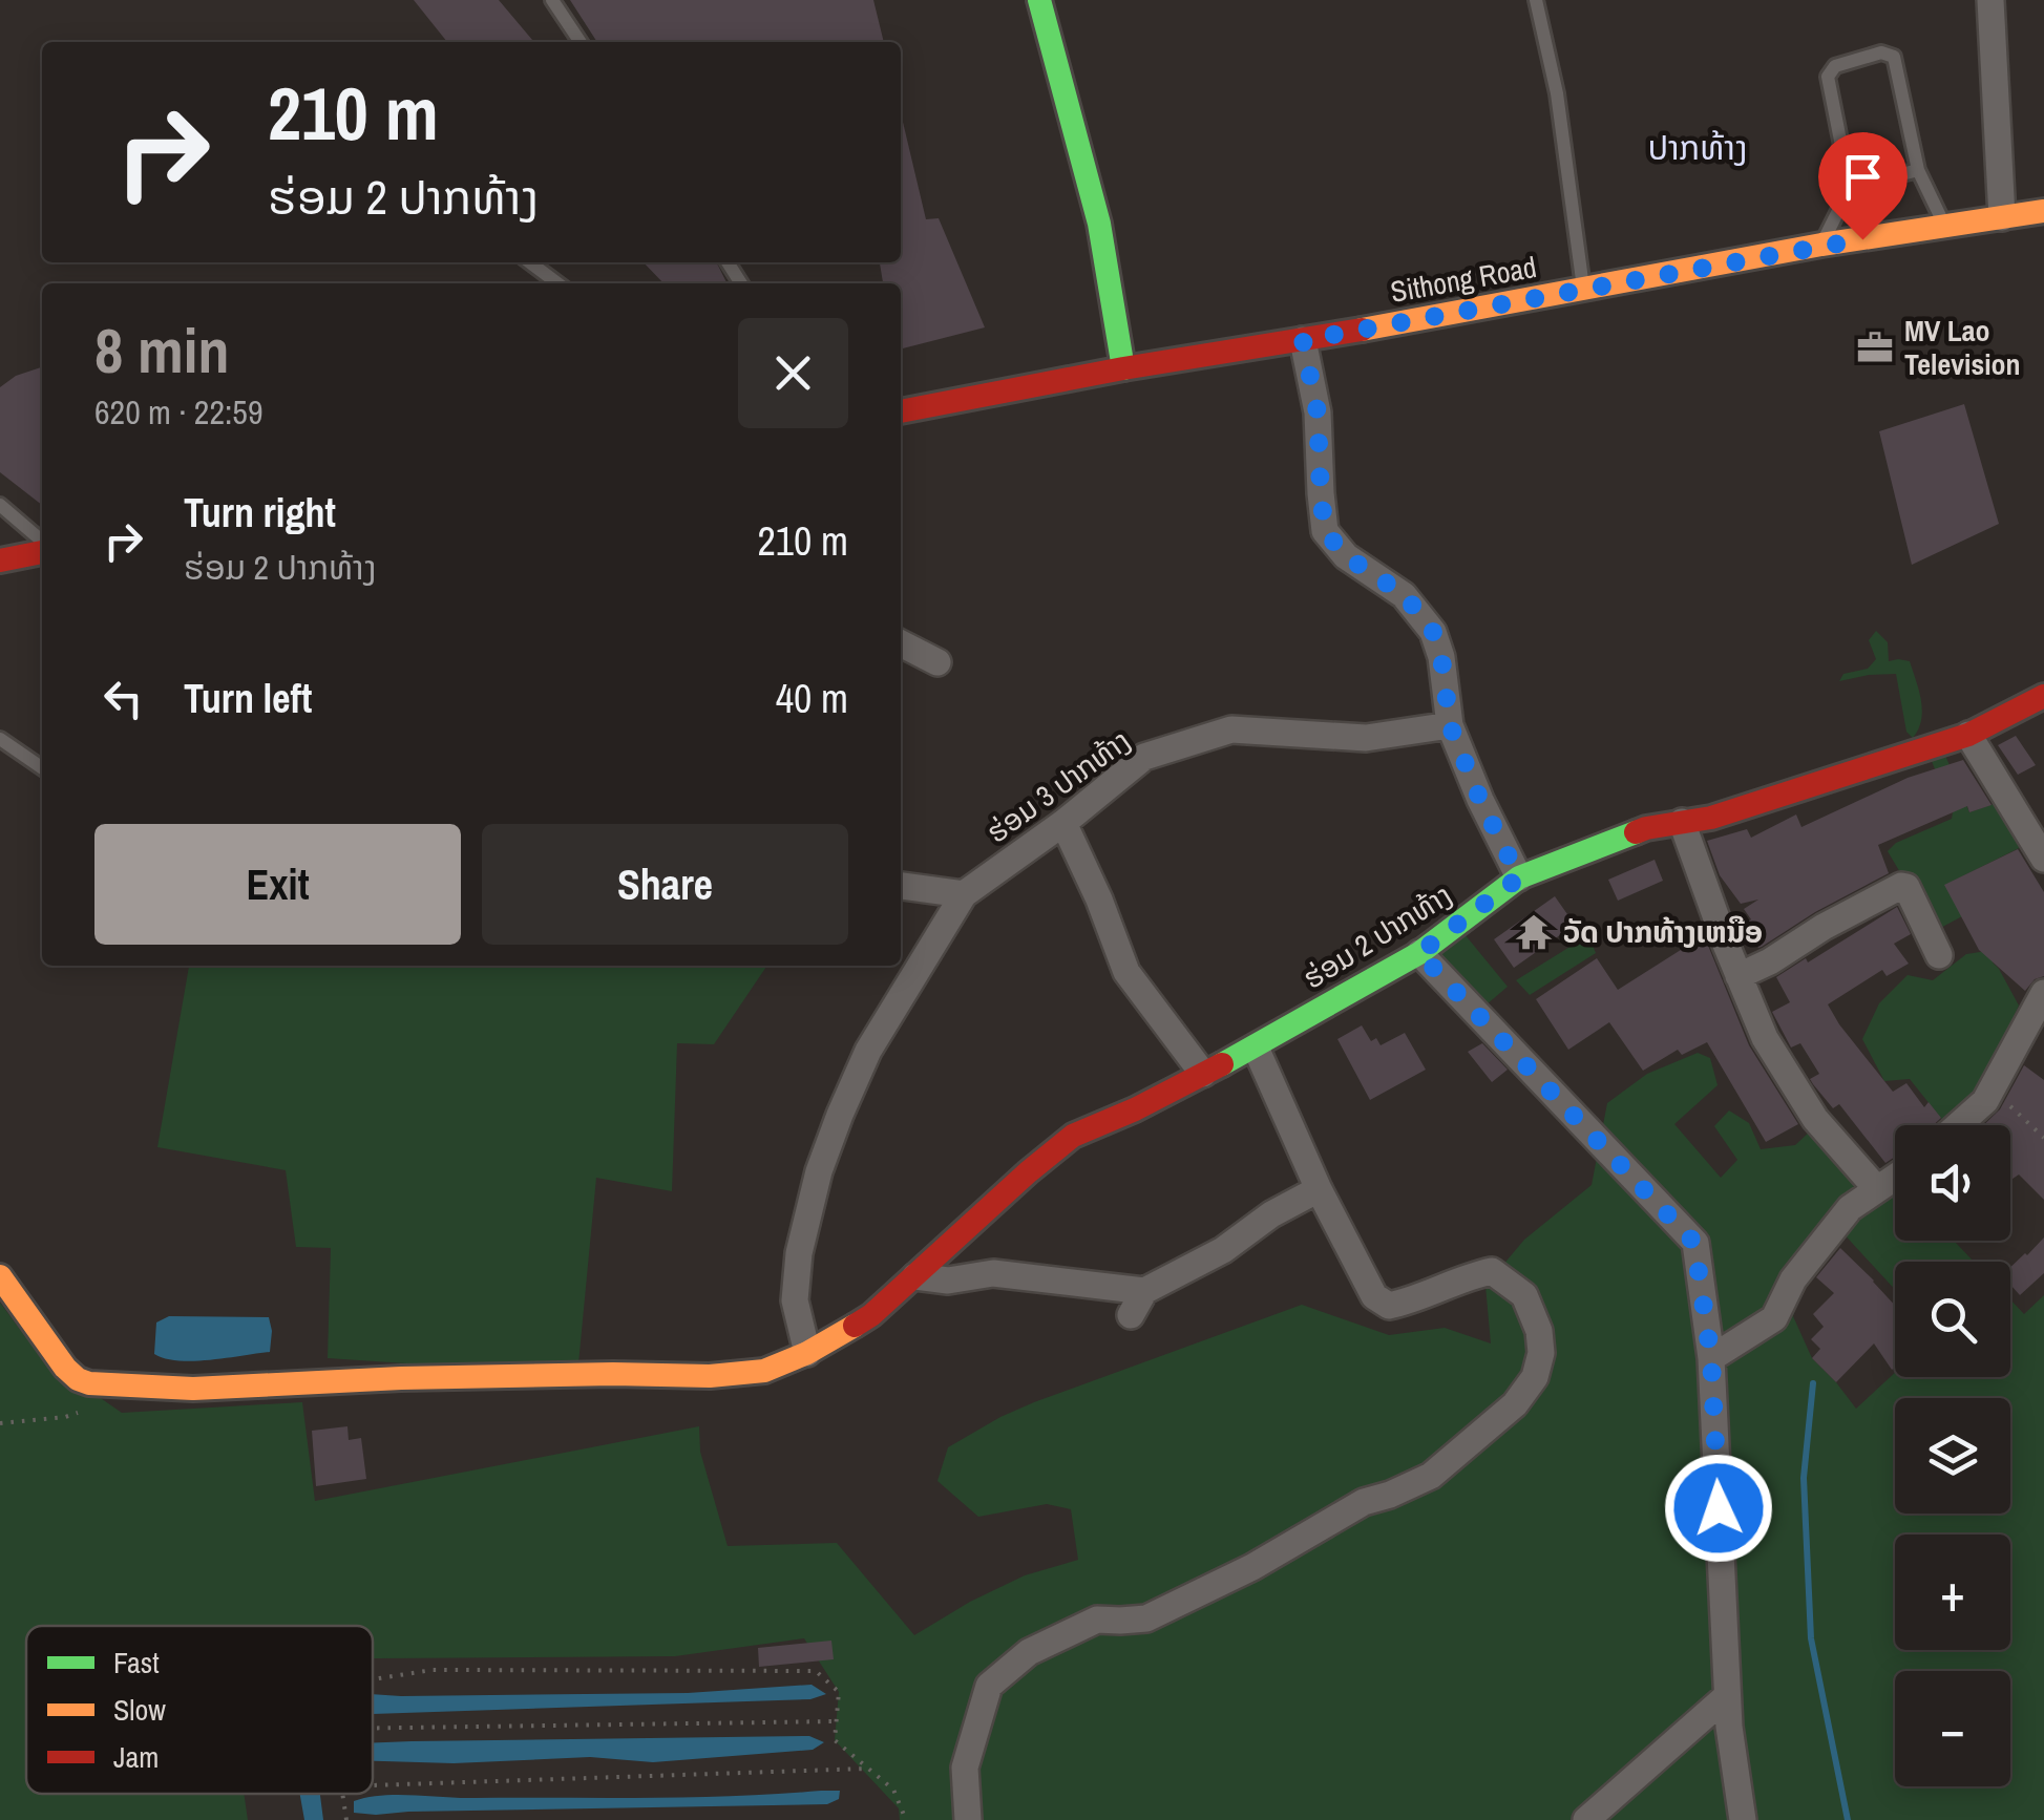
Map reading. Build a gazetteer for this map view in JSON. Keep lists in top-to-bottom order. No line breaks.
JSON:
{"streets":{"street":["Sithong Road","ຮ່ອມ 3 ປາກທ້າງ","ຮ່ອມ 2 ປາກທ້າງ"]},"crossings":[["ຮ່ອມ 3 ປາກທ້າງ","ຮ່ອມ 2 ປາກທ້າງ"]],"districts":["ປາກທ້າງ"],"places":{"office":["MV Lao Television"],"temple":["ວັດ ປາກທ້າງເຫນືອ"]},"legend":["Fast","Slow","Jam"],"page":{"turn":["210 m","ຮ່ອມ 2 ປາກທ້າງ"],"heading":["8 min","620 m · 22:59"],"list":[{"name":"Turn right","note":"ຮ່ອມ 2 ປາກທ້າງ","value":"210 m"},{"name":"Turn left","value":"40 m"}],"buttons":["Exit","Share"],"map_buttons":["+","−"]}}
